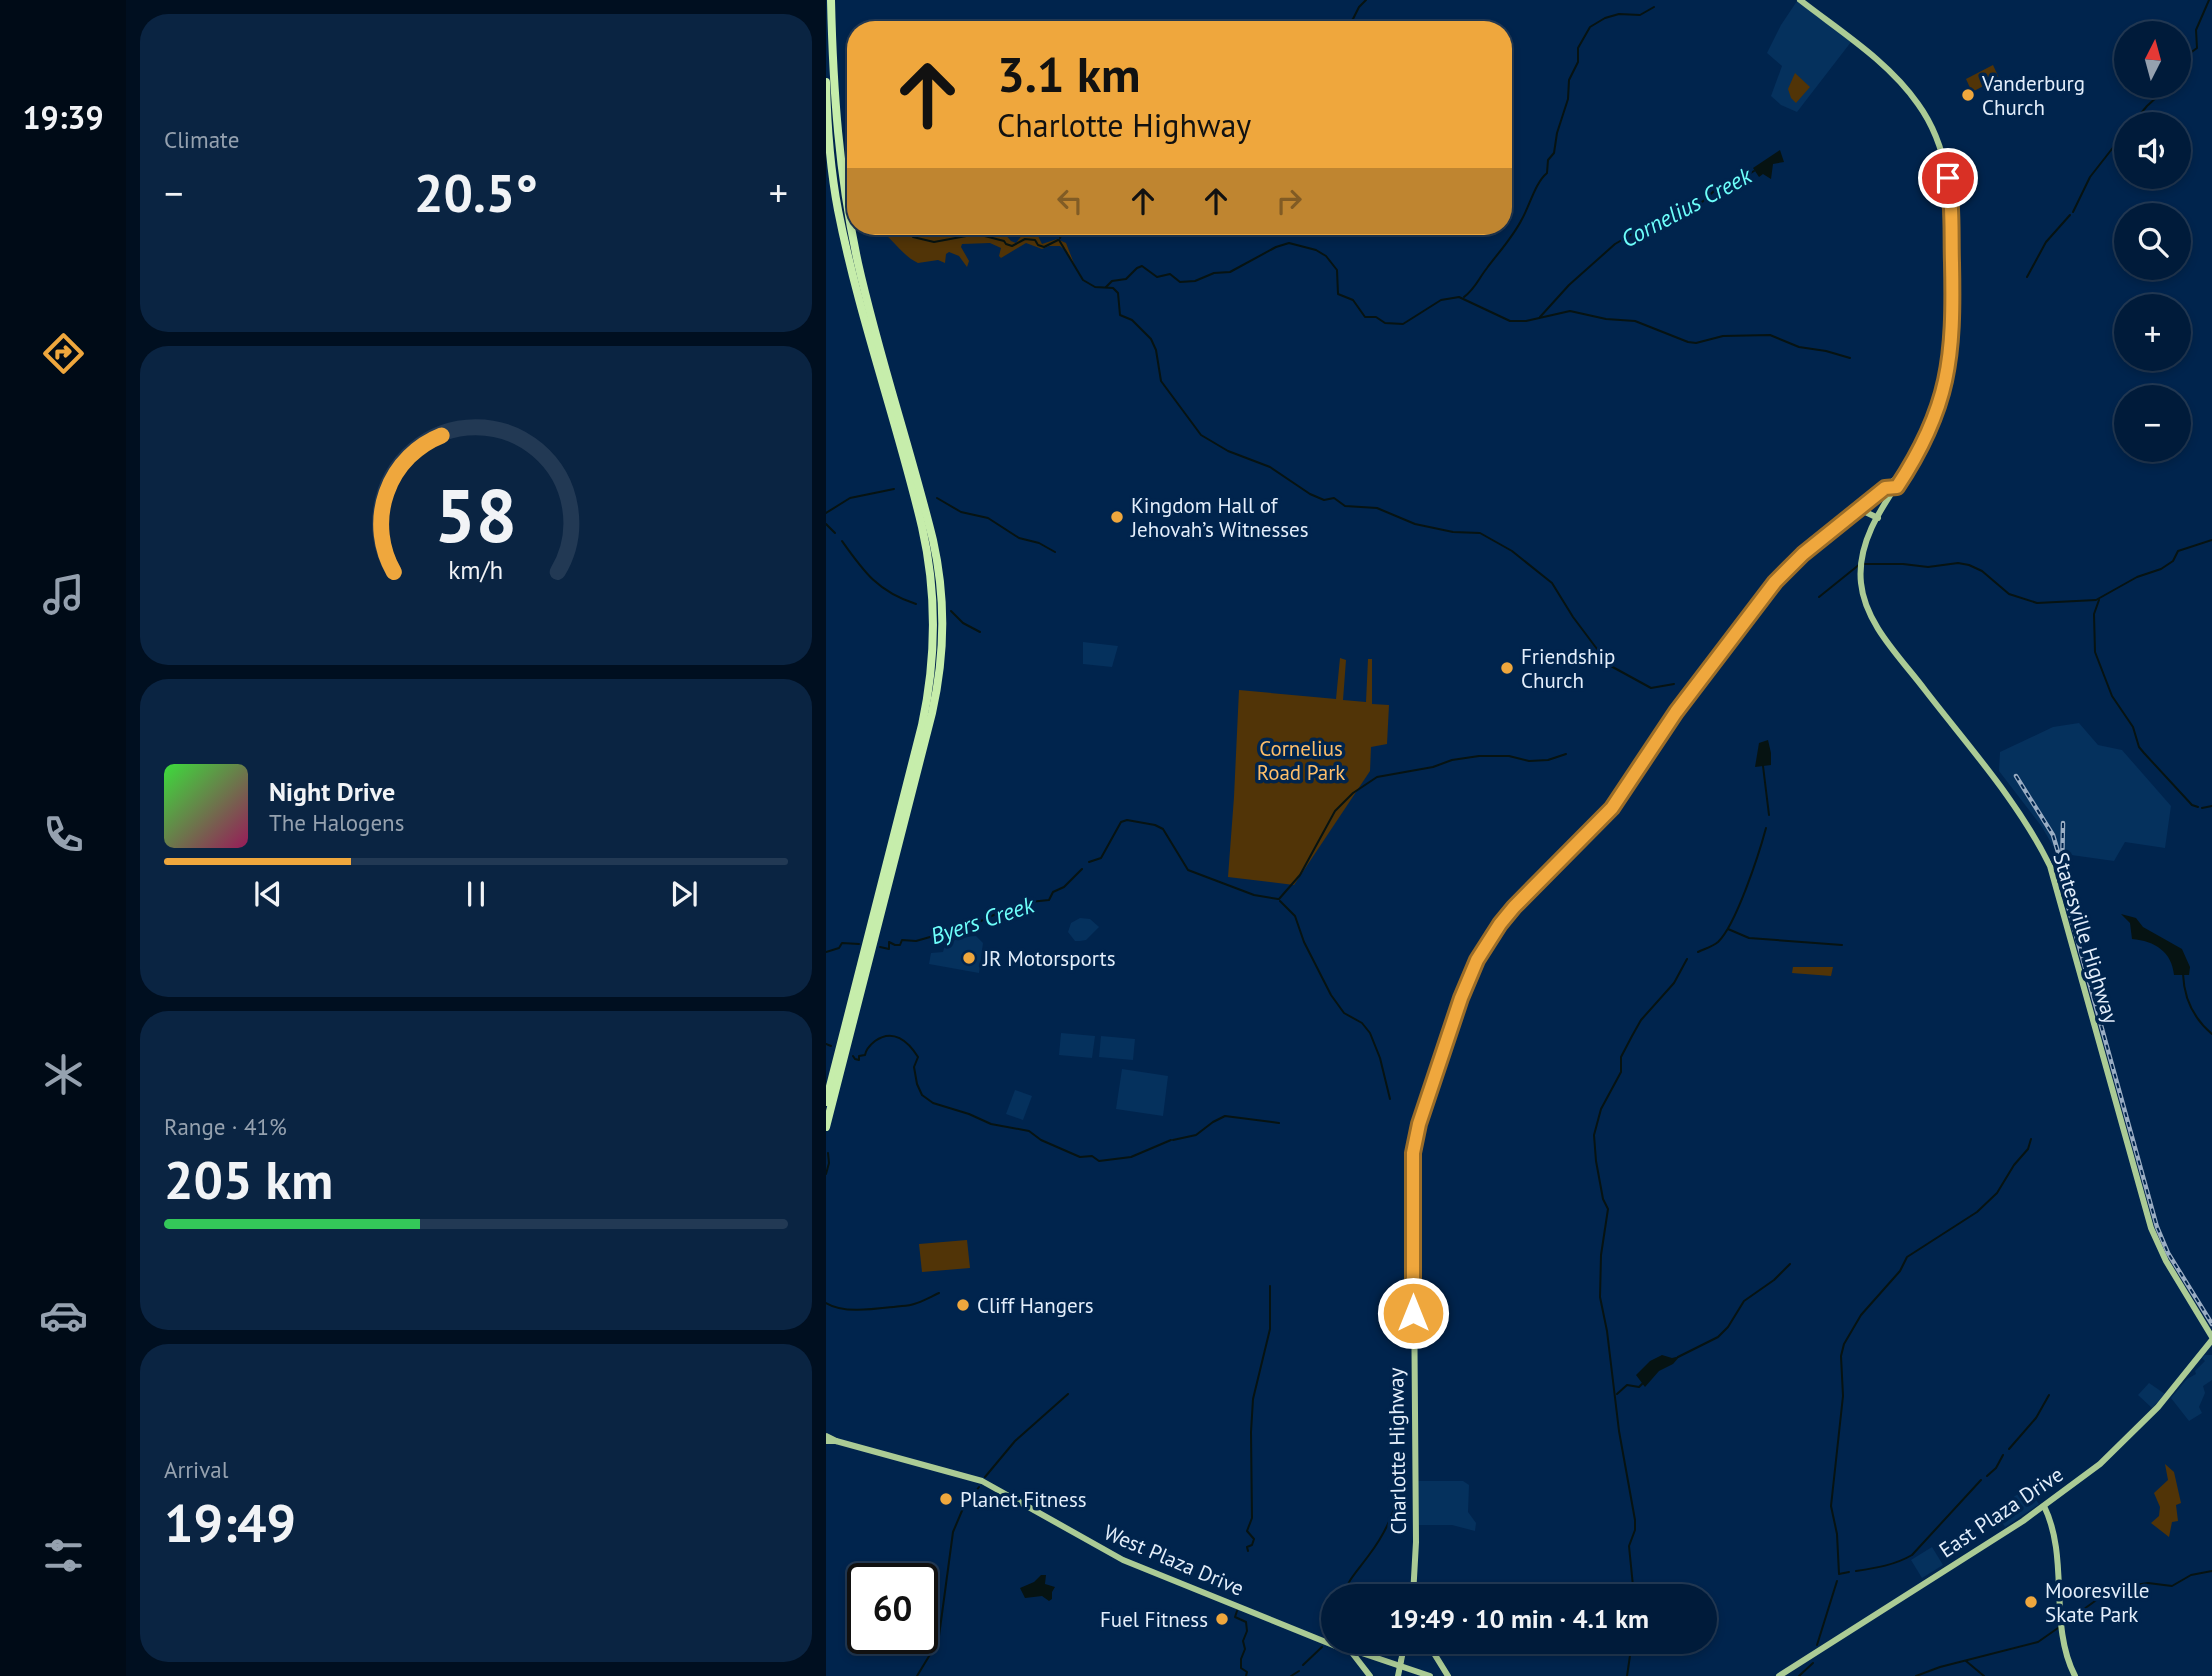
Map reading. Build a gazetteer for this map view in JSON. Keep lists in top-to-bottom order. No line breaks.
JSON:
{"streets":{"main road":["Statesville Highway","Charlotte Highway","East Plaza Drive","West Plaza Drive"]},"crossings":[["Statesville Highway","Charlotte Highway"],["Statesville Highway","East Plaza Drive"]],"water":["Cornelius Creek","Byers Creek"],"parks":["Cornelius Road Park"],"places":["Vanderburg Church","Kingdom Hall of Jehovah’s Witnesses","Friendship Church","JR Motorsports","Cliff Hangers","Planet Fitness","Mooresville Skate Park","Fuel Fitness"],"north":"top","page":{"tabs":"19:39","tile":["Climate",["Range · 41%","205 km"],["Arrival","19:49"]],"map_buttons":["+","−"],"turn":["3.1 km","Charlotte Highway"],"heat":["−","20.5°","+"],"song":["Night Drive","The Halogens"],"limit":"60","trip":"19:49 · 10 min · 4.1 km","gauge":["58","km/h"]}}
